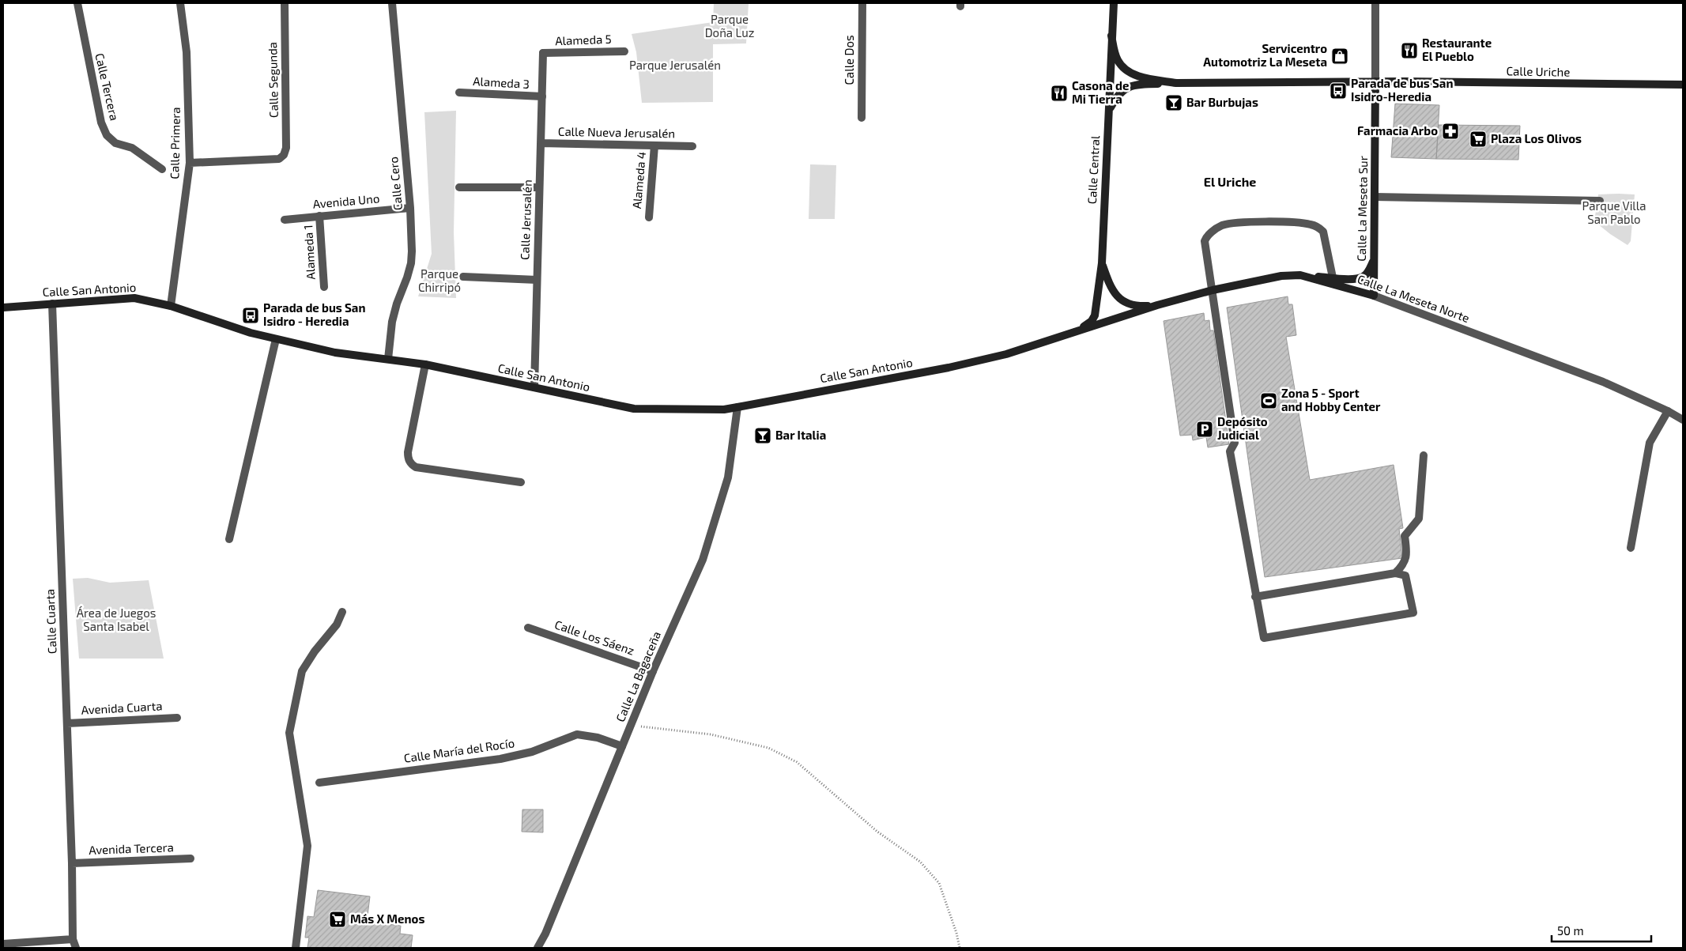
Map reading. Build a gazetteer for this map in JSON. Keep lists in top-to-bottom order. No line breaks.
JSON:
{"streets":{"main road":["Calle Uriche","Calle Central","Calle La Meseta Sur","Calle San Antonio","Calle La Meseta Norte"],"street":["Alameda 5","Calle Dos","Calle Segunda","Alameda 3","Calle Tercera","Calle Nueva Jerusalén","Calle Primera","Alameda 4","Calle Cero","Avenida Uno","Calle Jerusalén","Alameda 1","Calle Cuarta","Calle Los Sáenz","Calle La Bagaceña","Avenida Cuarta","Calle María del Rocío","Avenida Tercera"]},"crossings":[["Alameda 5","Calle Jerusalén"],["Calle Uriche","Calle Central"],["Calle Uriche","Calle La Meseta Sur"],["Calle Segunda","Calle Primera"],["Alameda 3","Calle Jerusalén"],["Calle Nueva Jerusalén","Alameda 4"],["Calle Nueva Jerusalén","Calle Jerusalén"],["Calle Primera","Calle San Antonio"],["Calle Central","Calle San Antonio"],["Calle Central","Calle La Meseta Norte"],["Calle Cero","Avenida Uno"],["Calle Cero","Calle San Antonio"],["Avenida Uno","Alameda 1"],["Calle La Meseta Sur","Calle La Meseta Norte"],["Calle Jerusalén","Calle San Antonio"],["Calle San Antonio","Calle La Meseta Norte"],["Calle San Antonio","Calle Cuarta"],["Calle San Antonio","Calle La Bagaceña"],["Calle Cuarta","Avenida Cuarta"],["Calle Cuarta","Avenida Tercera"],["Calle Los Sáenz","Calle La Bagaceña"],["Calle La Bagaceña","Calle María del Rocío"]],"districts":["El Uriche"],"parks":["Parque Doña Luz","Parque Jerusalén","Parque Villa San Pablo","Parque Chirripó","Área de Juegos Santa Isabel"],"places":{"restaurant":["Restaurante El Pueblo","Casona de Mi Tierra"],"shop":["Servicentro Automotriz La Meseta"],"bus stop":["Parada de bus San Isidro-Heredia","Parada de bus San Isidro - Heredia"],"bar":["Bar Burbujas","Bar Italia"],"pharmacy":["Farmacia Arbo"],"supermarket":["Plaza Los Olivos","Más X Menos"],"sports":["Zona 5 - Sport and Hobby Center"],"parking":["Depósito Judicial"]},"scale_bar":"50 m"}
